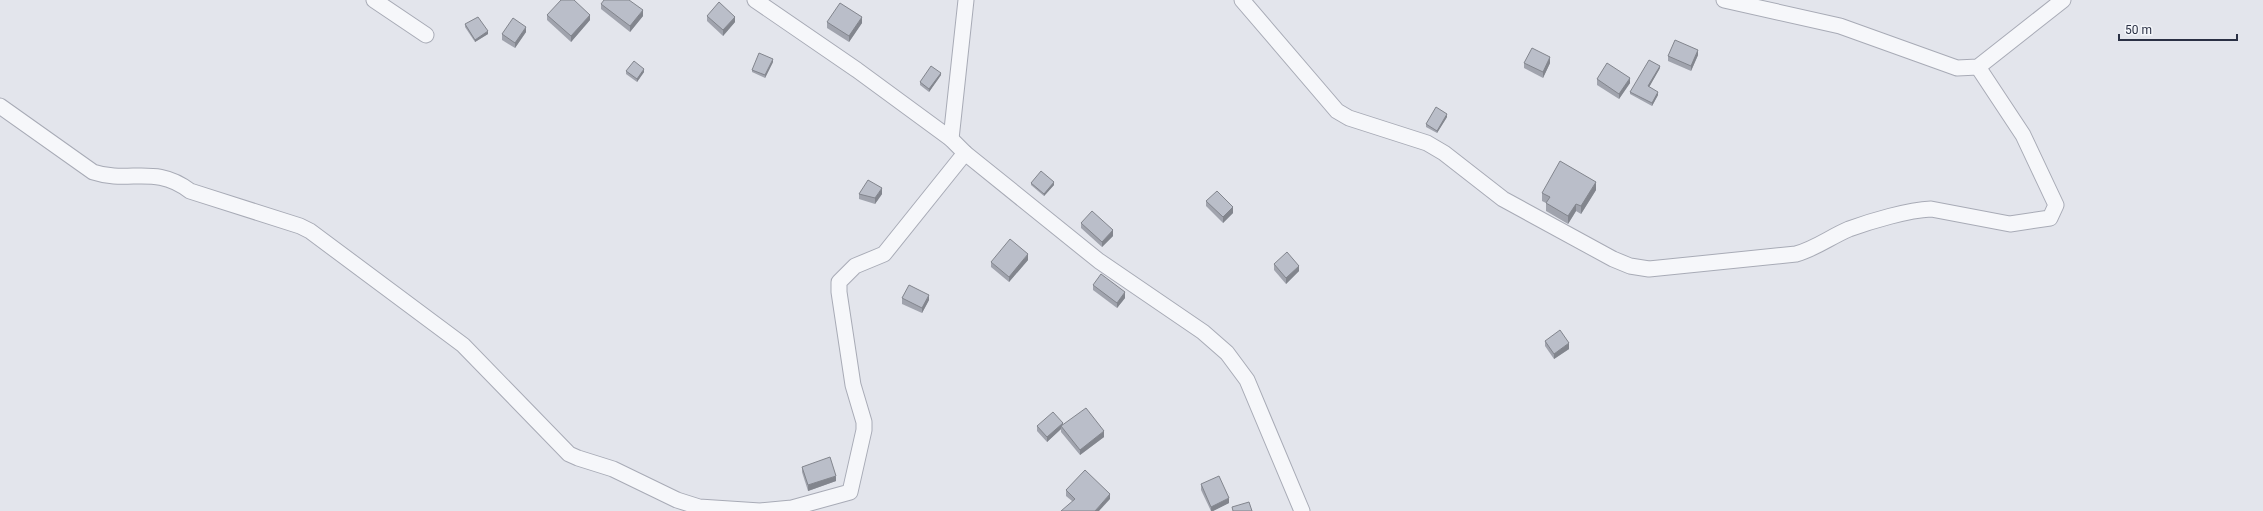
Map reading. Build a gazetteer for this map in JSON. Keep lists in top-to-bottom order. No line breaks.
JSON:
{"scale_bar":"50 m"}
